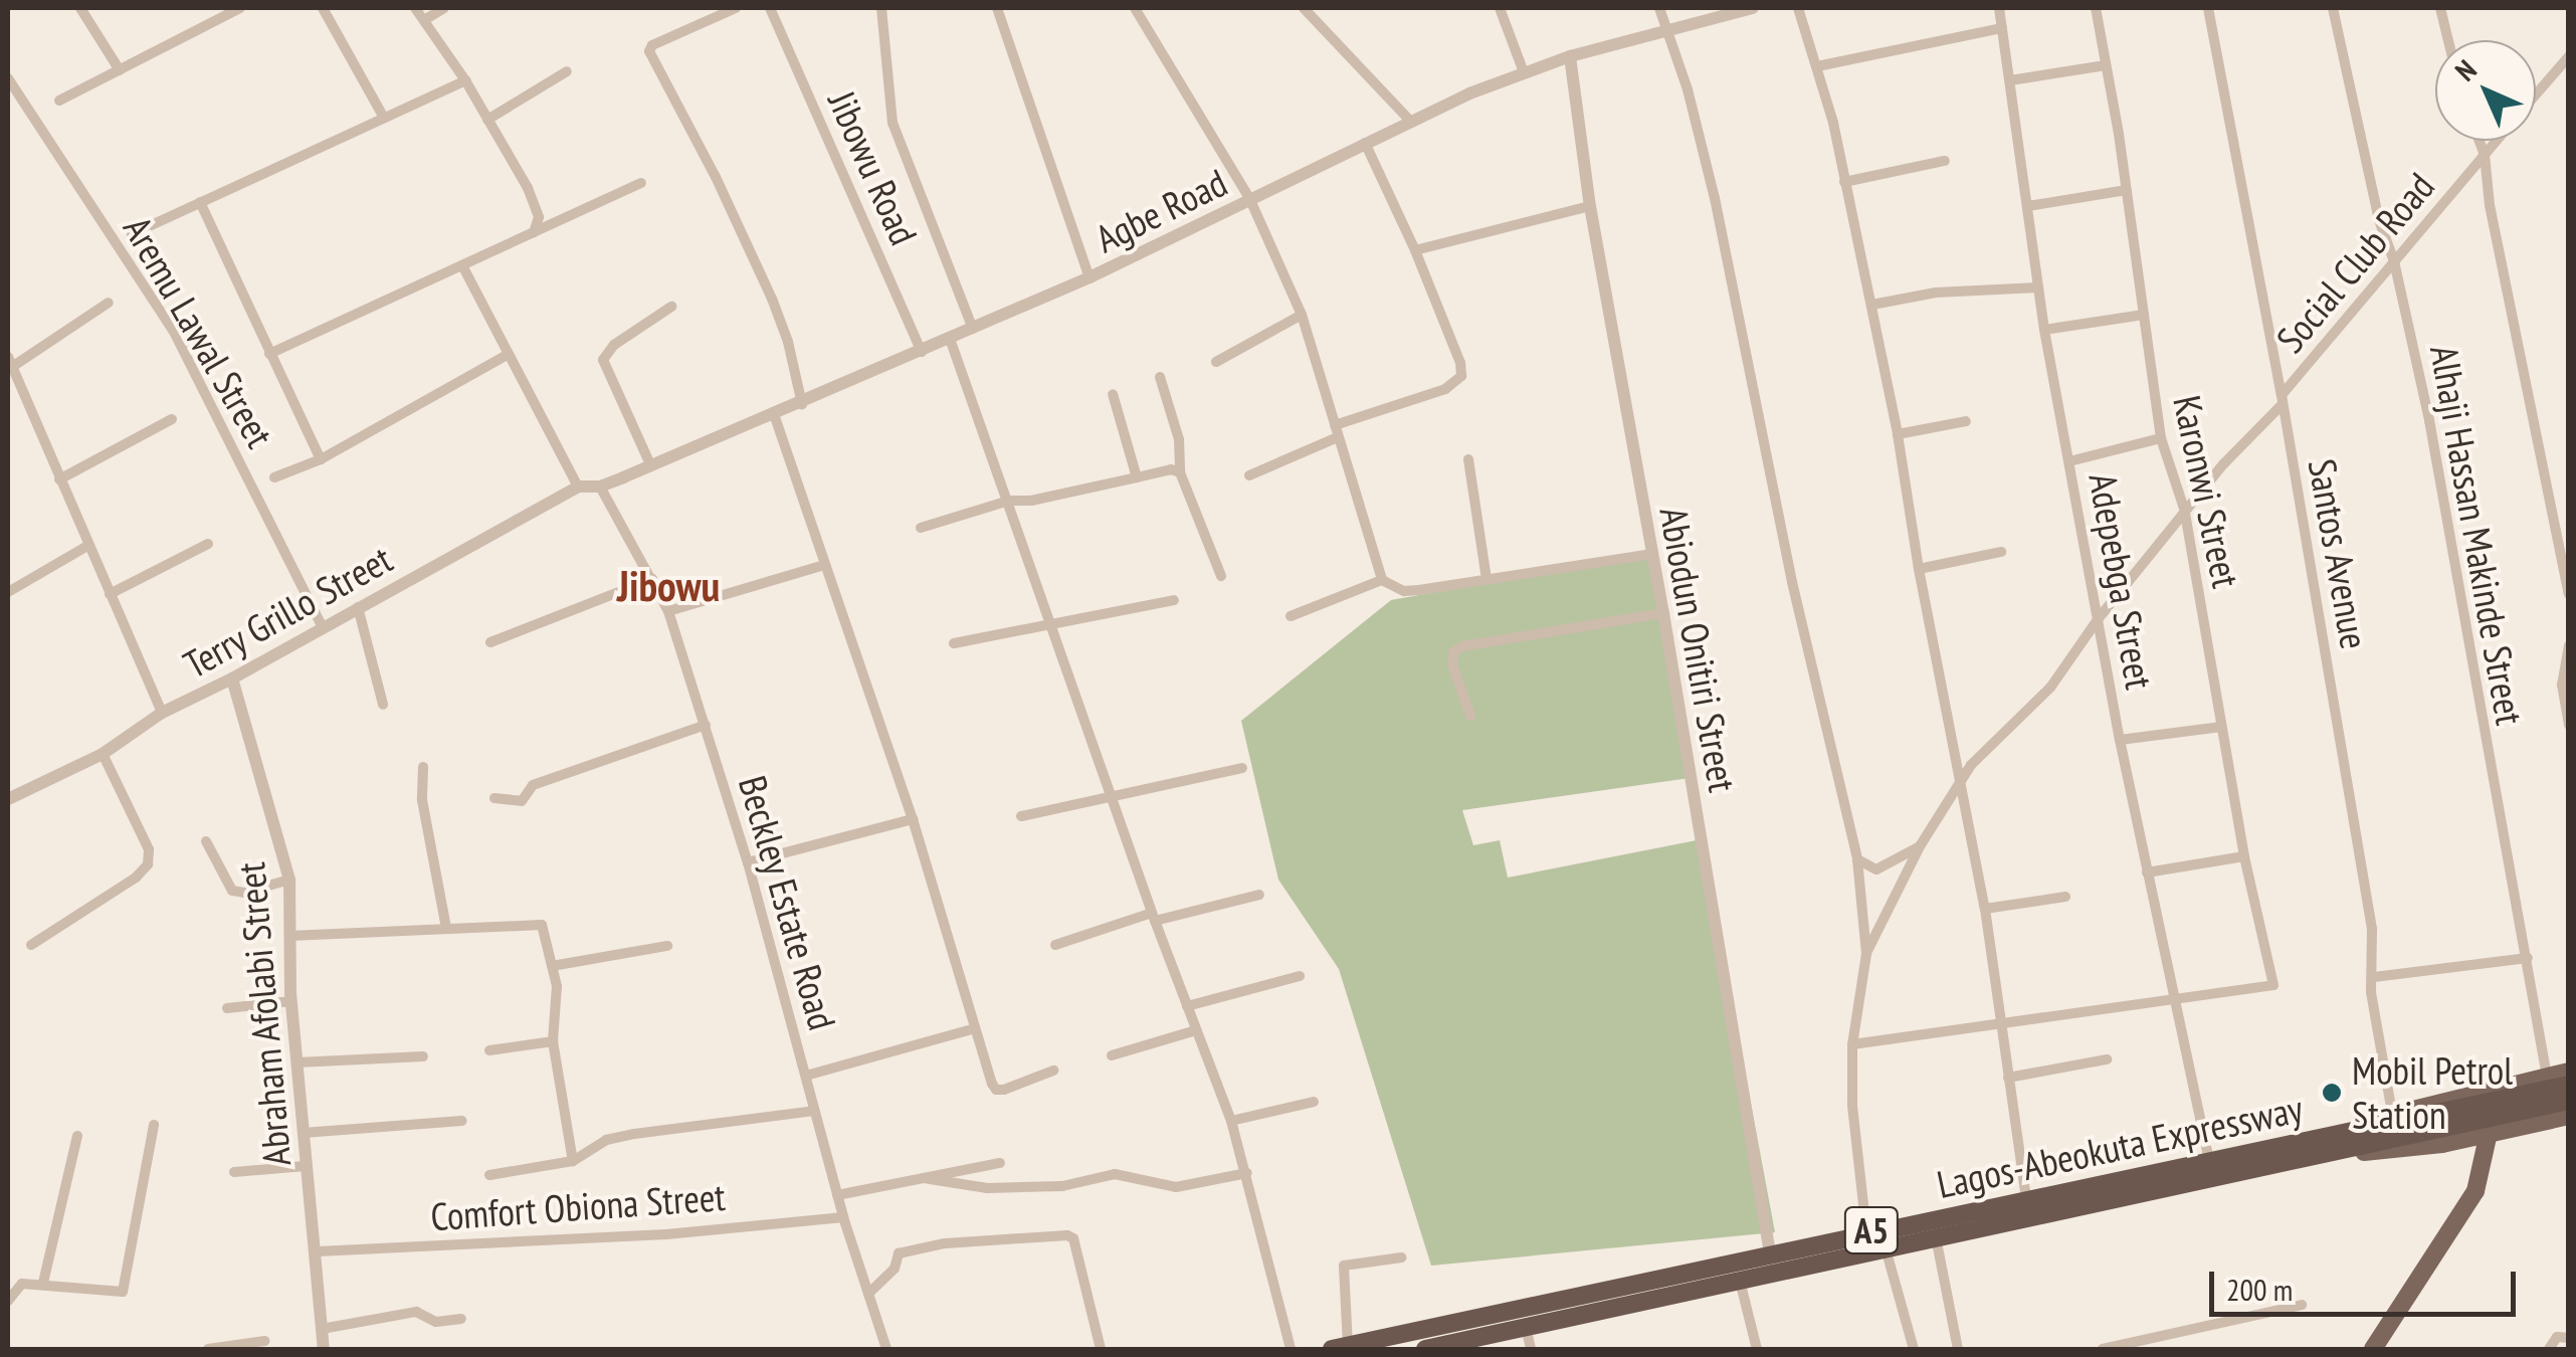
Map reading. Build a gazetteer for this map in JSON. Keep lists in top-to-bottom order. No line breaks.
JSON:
{"streets":{"highway":["Lagos-Abeokuta Expressway","A5"],"street":["Jibowu Road","Agbe Road","Social Club Road","Aremu Lawal Street","Karonwi Street","Alhaji Hassan Makinde Street","Santos Avenue","Adepebga Street","Terry Grillo Street","Abiodun Onitiri Street","Beckley Estate Road","Abraham Afolabi Street","Comfort Obiona Street"]},"crossings":[["Jibowu Road","Agbe Road"],["Agbe Road","Terry Grillo Street"],["Agbe Road","Abiodun Onitiri Street"],["Agbe Road","Beckley Estate Road"],["Social Club Road","Karonwi Street"],["Social Club Road","Alhaji Hassan Makinde Street"],["Social Club Road","Santos Avenue"],["Social Club Road","Adepebga Street"],["Aremu Lawal Street","Terry Grillo Street"],["Karonwi Street","Adepebga Street"],["Adepebga Street","Lagos-Abeokuta Expressway"],["Terry Grillo Street","Beckley Estate Road"],["Terry Grillo Street","Abraham Afolabi Street"],["Abiodun Onitiri Street","Lagos-Abeokuta Expressway"],["Beckley Estate Road","Comfort Obiona Street"],["Abraham Afolabi Street","Comfort Obiona Street"]],"districts":["Jibowu"],"places":["Mobil Petrol Station"],"scale_bar":"200 m","north":"top left"}
